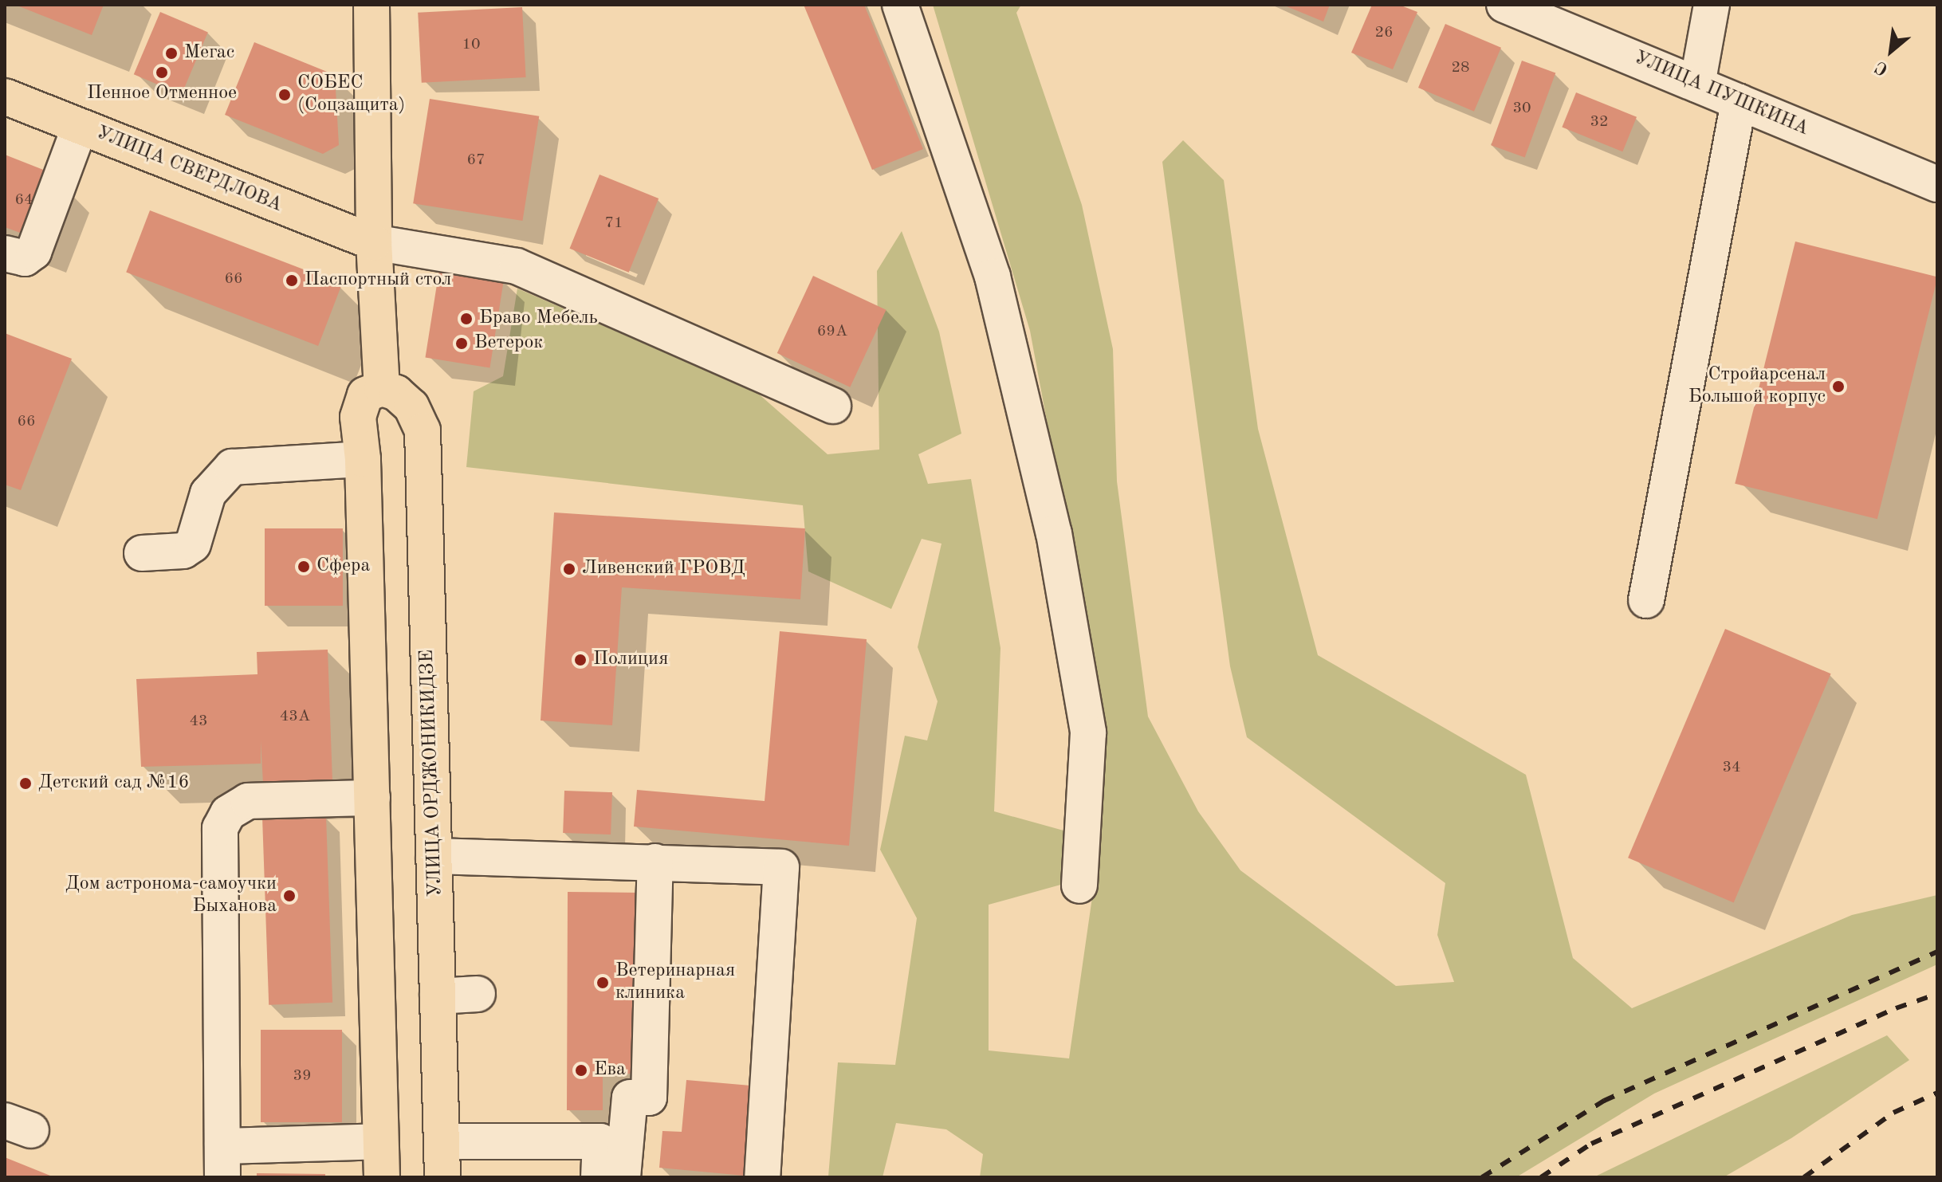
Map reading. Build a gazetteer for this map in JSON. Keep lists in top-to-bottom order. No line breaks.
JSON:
{"streets":{"main road":["УЛИЦА СВЕРДЛОВА","УЛИЦА ОРДЖОНИКИДЗЕ"],"street":["УЛИЦА ПУШКИНА"]},"places":["Мегас","Пенное Отменное","СОБЕС (Соцзащита)","Паспортный стол","Браво Мебель","Ветерок","Стройарсенал Большой корпус","Сфера","Ливенский ГРОВД","Полиция","Детский сад №16","Дом астронома-самоучки Быханова","Ветеринарная клиника","Ева"],"house_numbers":["26","10","28","30","32","67","64","71","66","69А","66","43А","43","34","39"],"north":"bottom left"}
